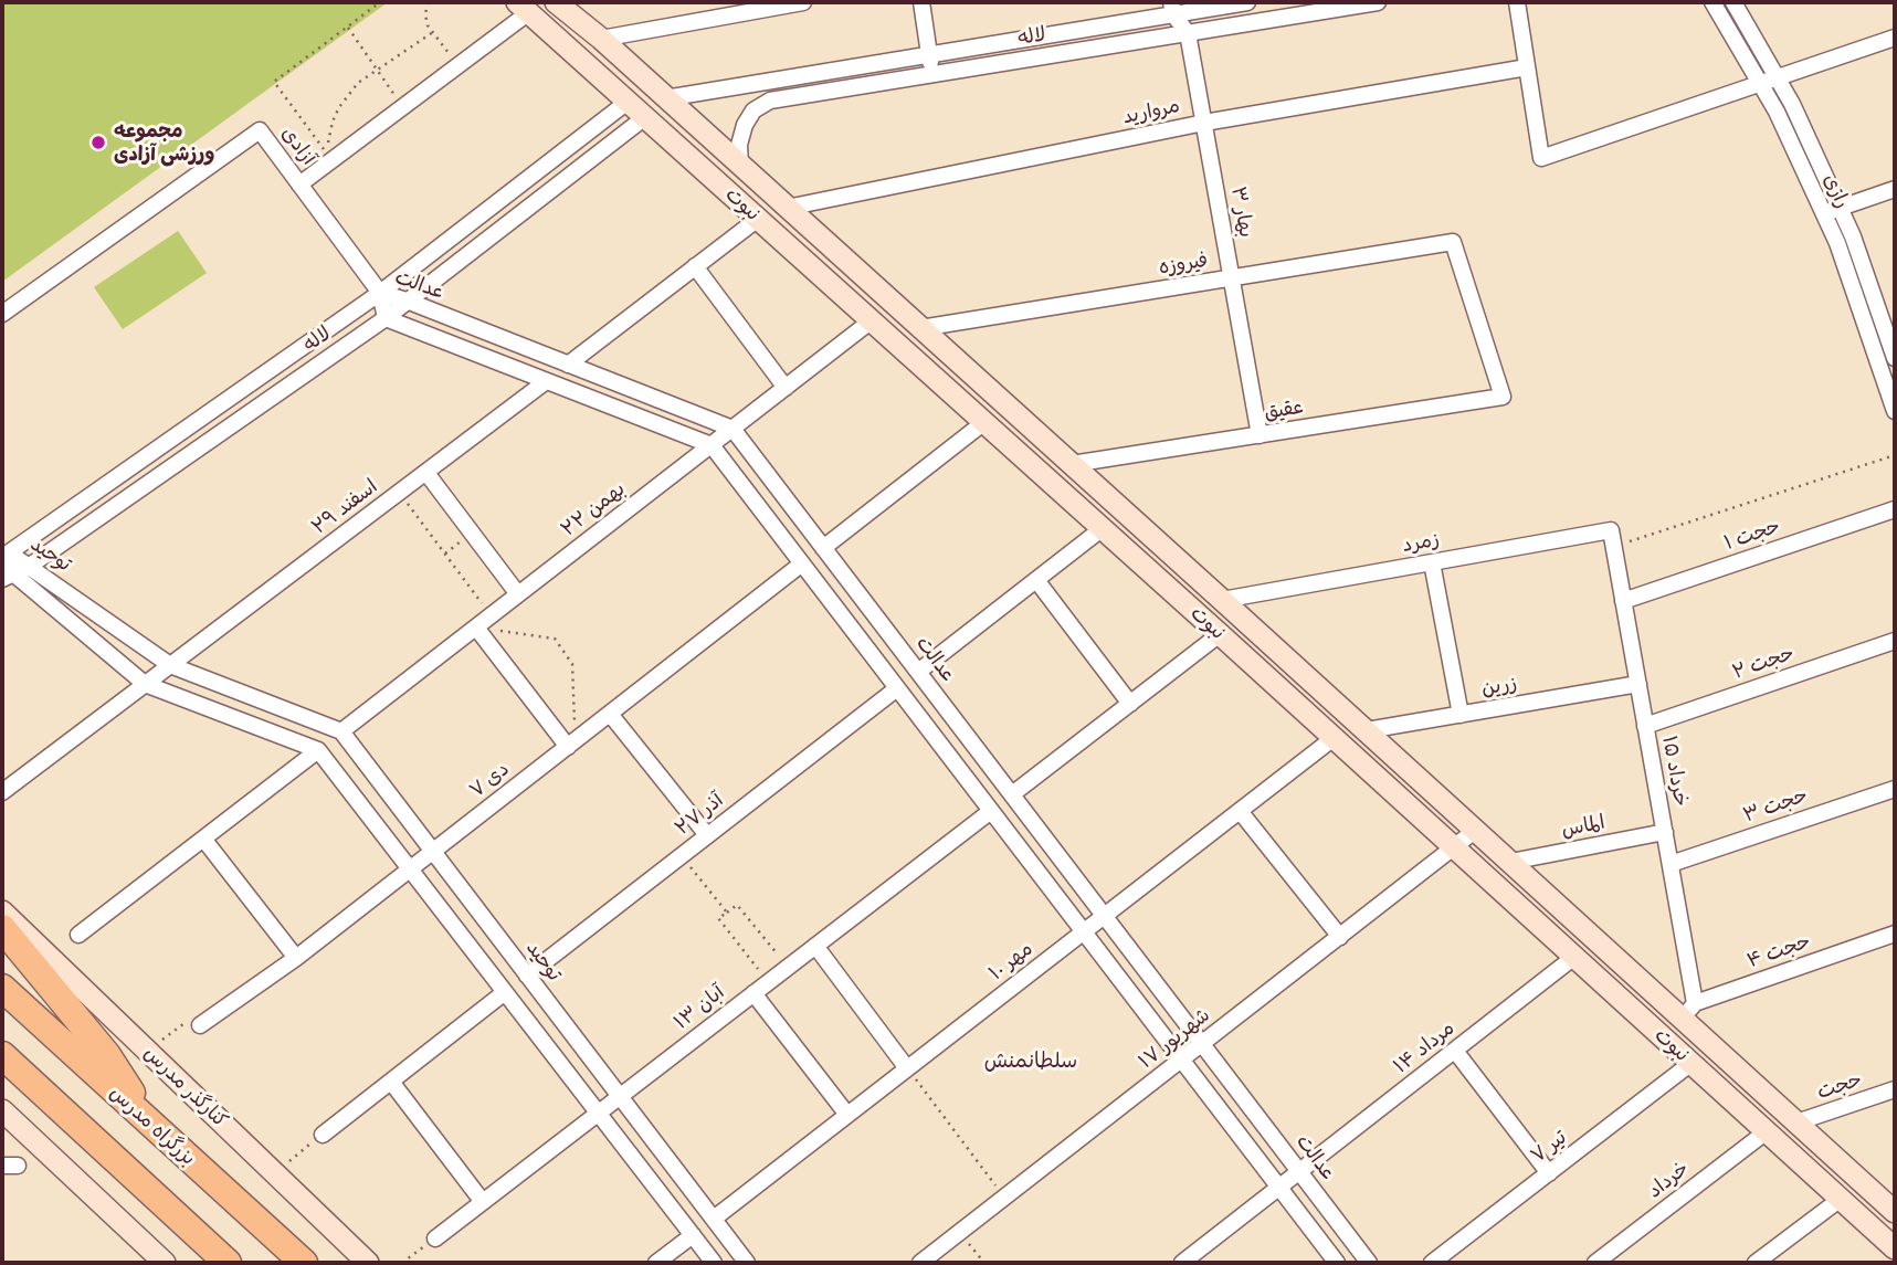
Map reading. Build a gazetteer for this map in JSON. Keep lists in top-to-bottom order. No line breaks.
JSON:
{"streets":{"highway":["بزرگراه مدرس"],"street":["لاله","مروارید","آزادی","رازی","نبوت","بهار ۳","فیروزه","عدالت","عقیق","۲۹ اسفند","۲۲ بهمن","حجت ۱","زمرد","توحید","حجت ۲","زرین","۱۵ خرداد","۷ دی","حجت ۳","۲۷ آذر","الماس","حجت ۴","۱۰ مهر","۱۳ آبان","۱۷ شهریور","۱۴ مرداد","حجت","کنارگذر مدرس","۷ تیر","خرداد"]},"crossings":[["لاله","آزادی"],["لاله","نبوت"],["لاله","بهار ۳"],["لاله","عدالت"],["لاله","توحید"],["مروارید","نبوت"],["مروارید","بهار ۳"],["آزادی","عدالت"],["نبوت","فیروزه"],["نبوت","عقیق"],["نبوت","۲۲ بهمن"],["نبوت","زمرد"],["نبوت","زرین"],["نبوت","۱۵ خرداد"],["نبوت","الماس"],["نبوت","حجت ۴"],["نبوت","۱۰ مهر"],["نبوت","۱۷ شهریور"],["نبوت","۱۴ مرداد"],["نبوت","حجت"],["نبوت","۷ تیر"],["نبوت","خرداد"],["بهار ۳","فیروزه"],["بهار ۳","عقیق"],["فیروزه","عقیق"],["عدالت","۲۲ بهمن"],["عدالت","۱۰ مهر"],["عدالت","۱۷ شهریور"],["عدالت","۱۴ مرداد"],["۲۹ اسفند","توحید"],["۲۲ بهمن","توحید"],["حجت ۱","۱۵ خرداد"],["زمرد","۱۵ خرداد"],["توحید","۷ دی"],["توحید","۲۷ آذر"],["توحید","۱۰ مهر"],["توحید","۱۳ آبان"],["حجت ۲","۱۵ خرداد"],["زرین","۱۵ خرداد"],["۱۵ خرداد","حجت ۳"],["۱۵ خرداد","الماس"],["۱۵ خرداد","حجت ۴"]],"districts":["سلطانمنش"],"places":["مجموعه ورزشی آزادی"]}
